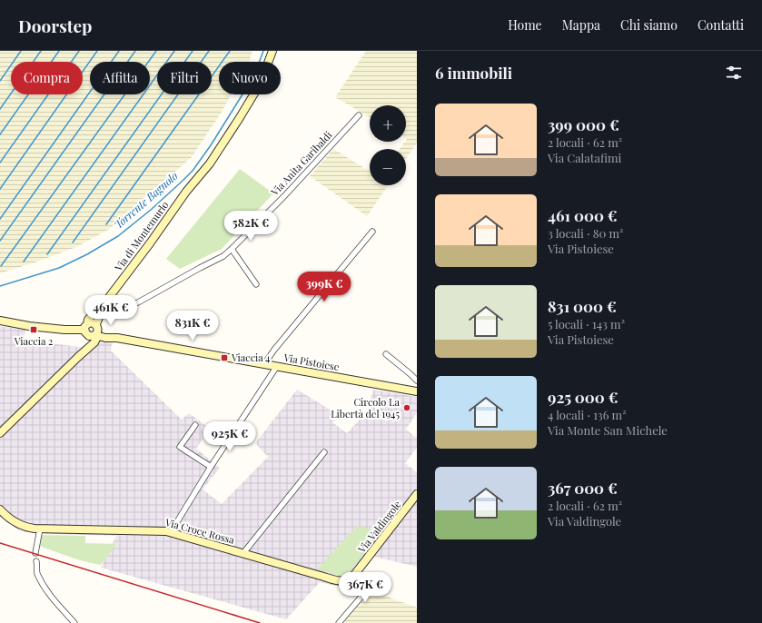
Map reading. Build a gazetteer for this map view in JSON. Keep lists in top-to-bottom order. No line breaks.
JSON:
{"streets":{"street":["Via Anita Garibaldi","Via di Montemurlo","Via Pistoiese","Via Valdingole","Via Croce Rossa"]},"crossings":[["Via Anita Garibaldi","Via di Montemurlo"],["Via di Montemurlo","Via Pistoiese"],["Via Valdingole","Via Croce Rossa"]],"water":["Torrente Bagnolo"],"places":{"transit":["Viaccia 2","Viaccia 4"],"other":["Circolo La Libertà del 1945"]},"page":{"header":"Doorstep","nav":["Home","Mappa","Chi siamo","Contatti"],"heading":"6 immobili","chip":["Compra","Affitta","Filtri","Nuovo"],"list":[{"name":"399 000 €","note":"2 locali · 62 m² · Via Calatafimi"},{"name":"461 000 €","note":"3 locali · 80 m² · Via Pistoiese"},{"name":"831 000 €","note":"5 locali · 143 m² · Via Pistoiese"},{"name":"925 000 €","note":"4 locali · 136 m² · Via Monte San Michele"},{"name":"367 000 €","note":"2 locali · 62 m² · Via Valdingole"}],"map_buttons":["+","−"],"price":["582K €","399K €","461K €","831K €","925K €","367K €"]}}
